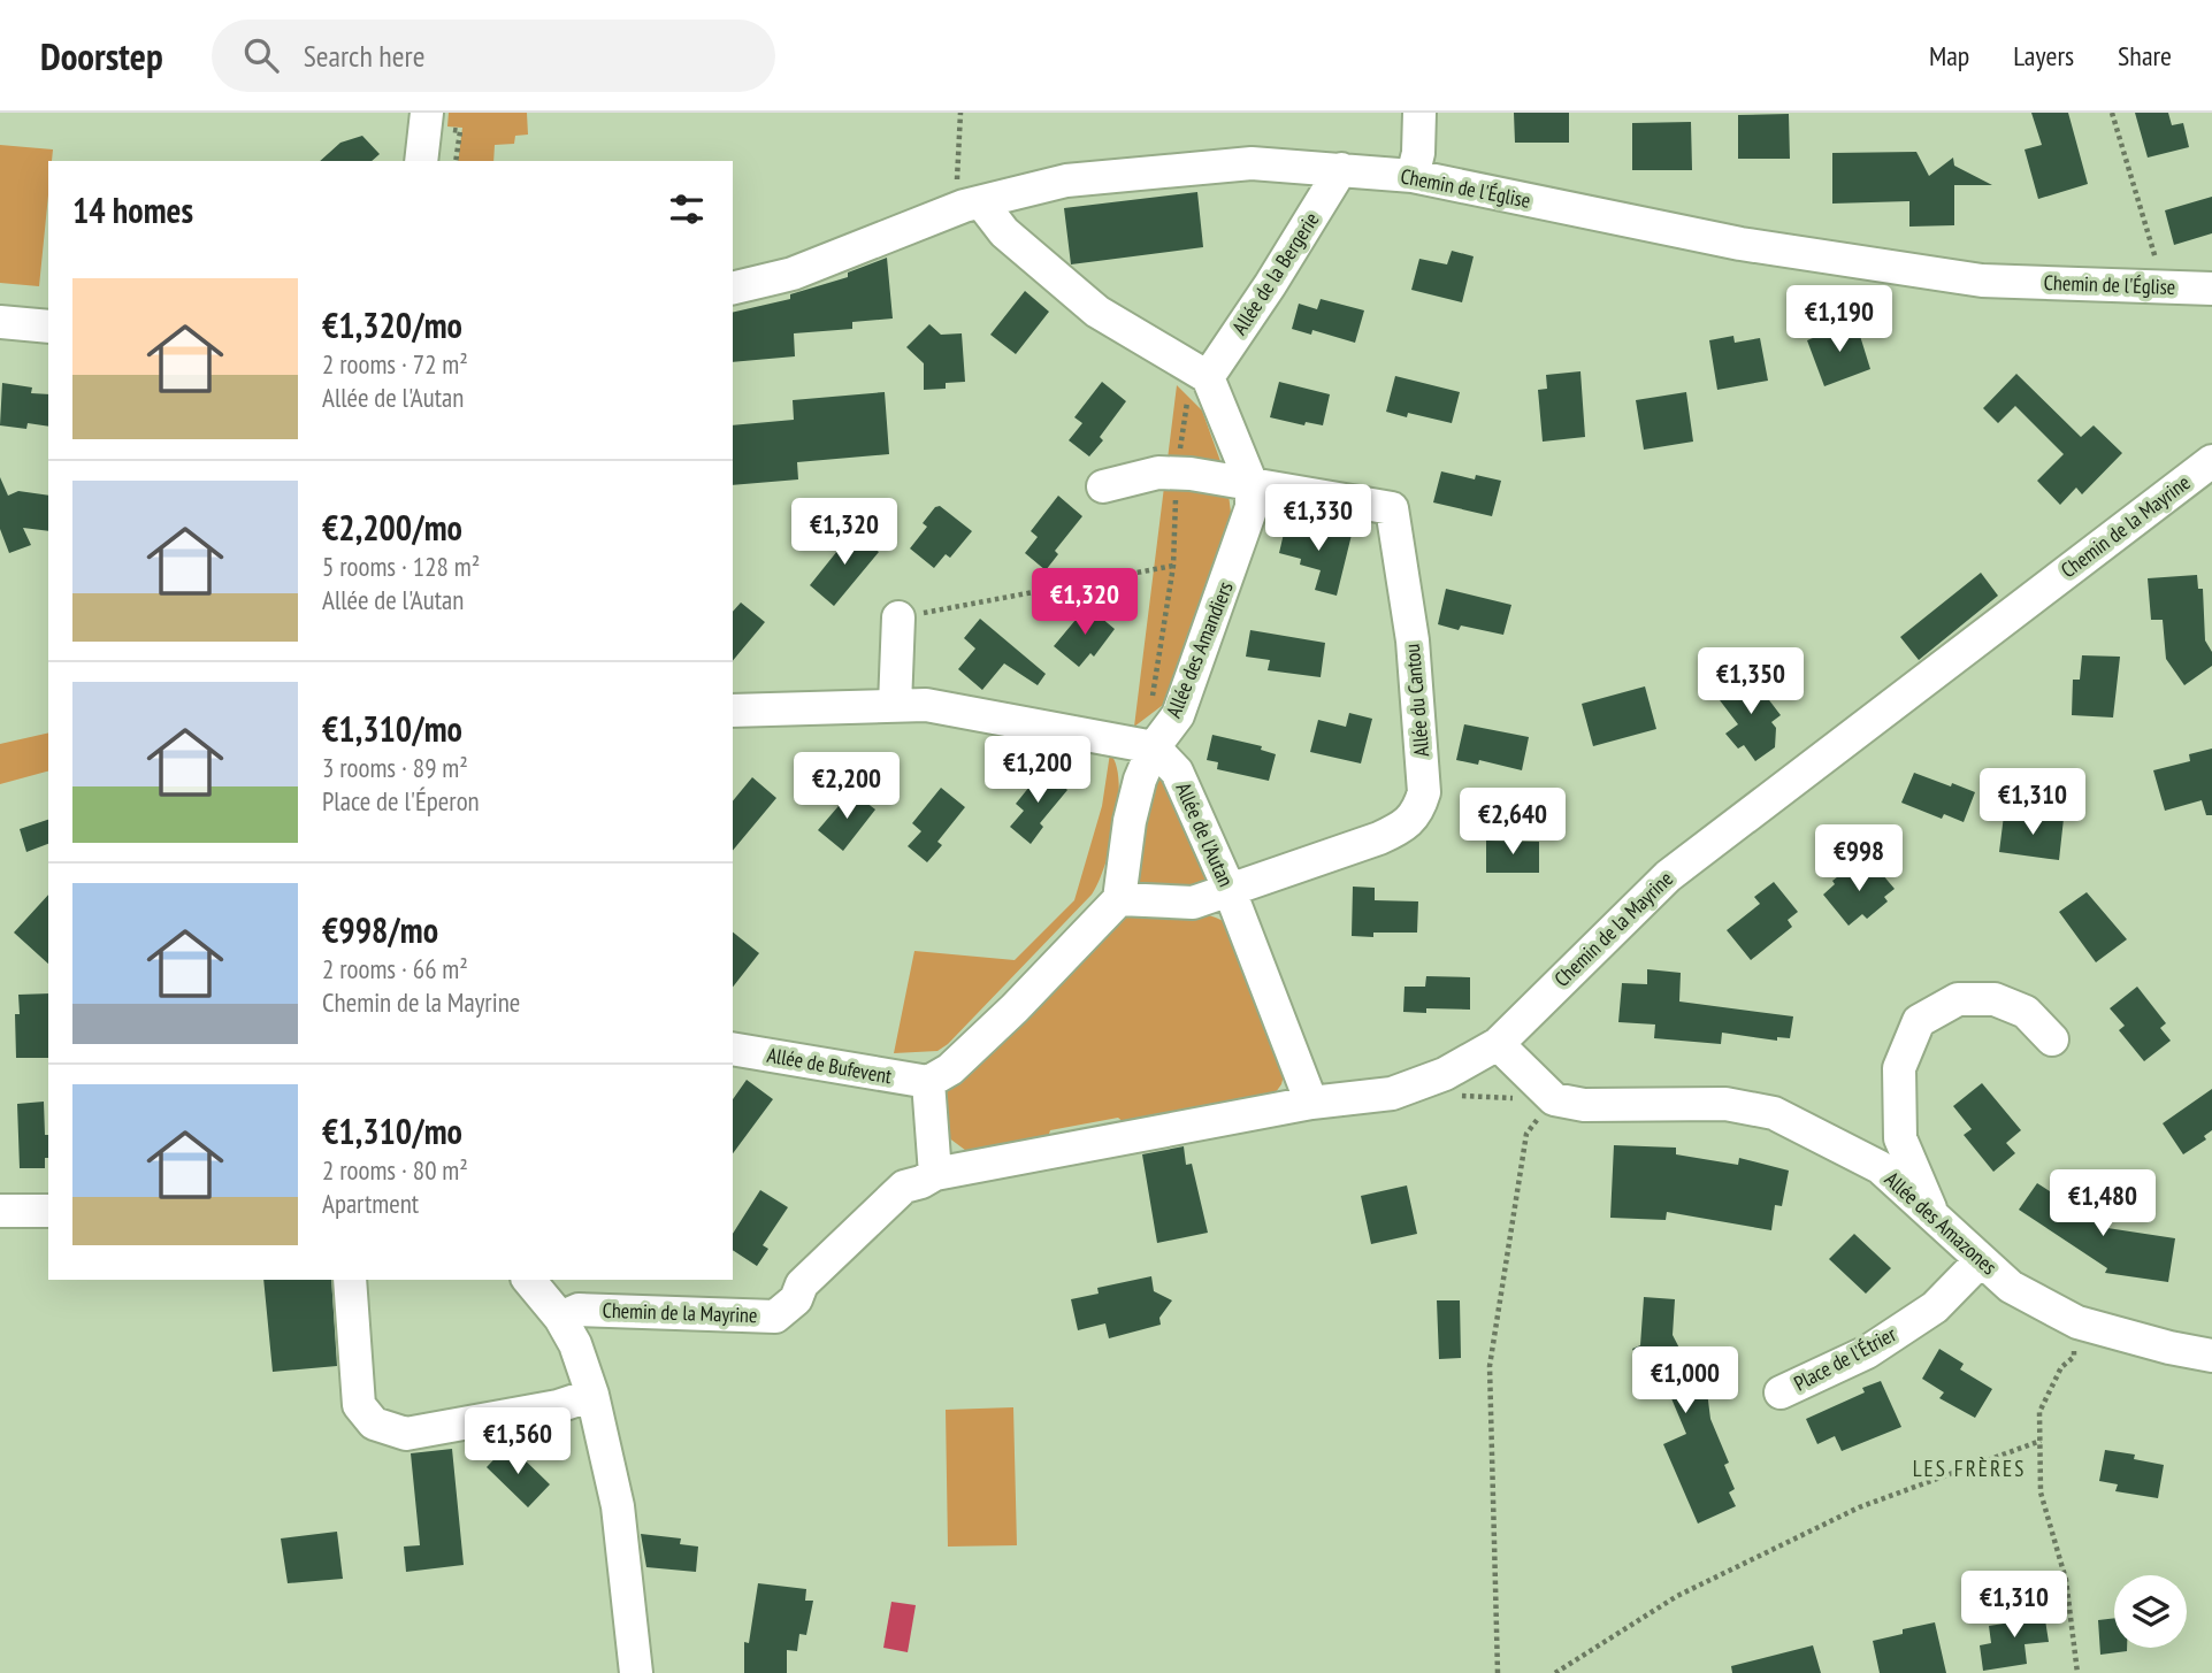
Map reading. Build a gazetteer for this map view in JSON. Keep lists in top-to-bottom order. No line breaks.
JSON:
{"streets":{"street":["Chemin de l'Église","Allée de la Bergerie","Chemin de la Mayrine","Allée des Amandiers","Allée du Cantou","Allée de l'Autan","Allée de Bufevent","Allée des Amazones","Place de l'Étrier"]},"crossings":[["Chemin de l'Église","Allée de la Bergerie"],["Allée de la Bergerie","Allée des Amandiers"],["Chemin de la Mayrine","Allée de l'Autan"],["Allée des Amandiers","Allée du Cantou"],["Allée des Amandiers","Allée de l'Autan"],["Allée du Cantou","Allée de l'Autan"],["Allée des Amazones","Place de l'Étrier"]],"districts":["LES FRÈRES"],"page":{"header":"Doorstep","search":"Search here","nav":["Map","Layers","Share"],"heading":"14 homes","list":[{"name":"€1,320/mo","note":"2 rooms · 72 m² · Allée de l'Autan"},{"name":"€2,200/mo","note":"5 rooms · 128 m² · Allée de l'Autan"},{"name":"€1,310/mo","note":"3 rooms · 89 m² · Place de l'Éperon"},{"name":"€998/mo","note":"2 rooms · 66 m² · Chemin de la Mayrine"},{"name":"€1,310/mo","note":"2 rooms · 80 m² · Apartment"}],"price":["€1,190","€1,330","€1,320","€1,320","€1,350","€1,200","€2,200","€1,310","€2,640","€998","€1,480","€1,000","€1,560","€1,310"]}}
